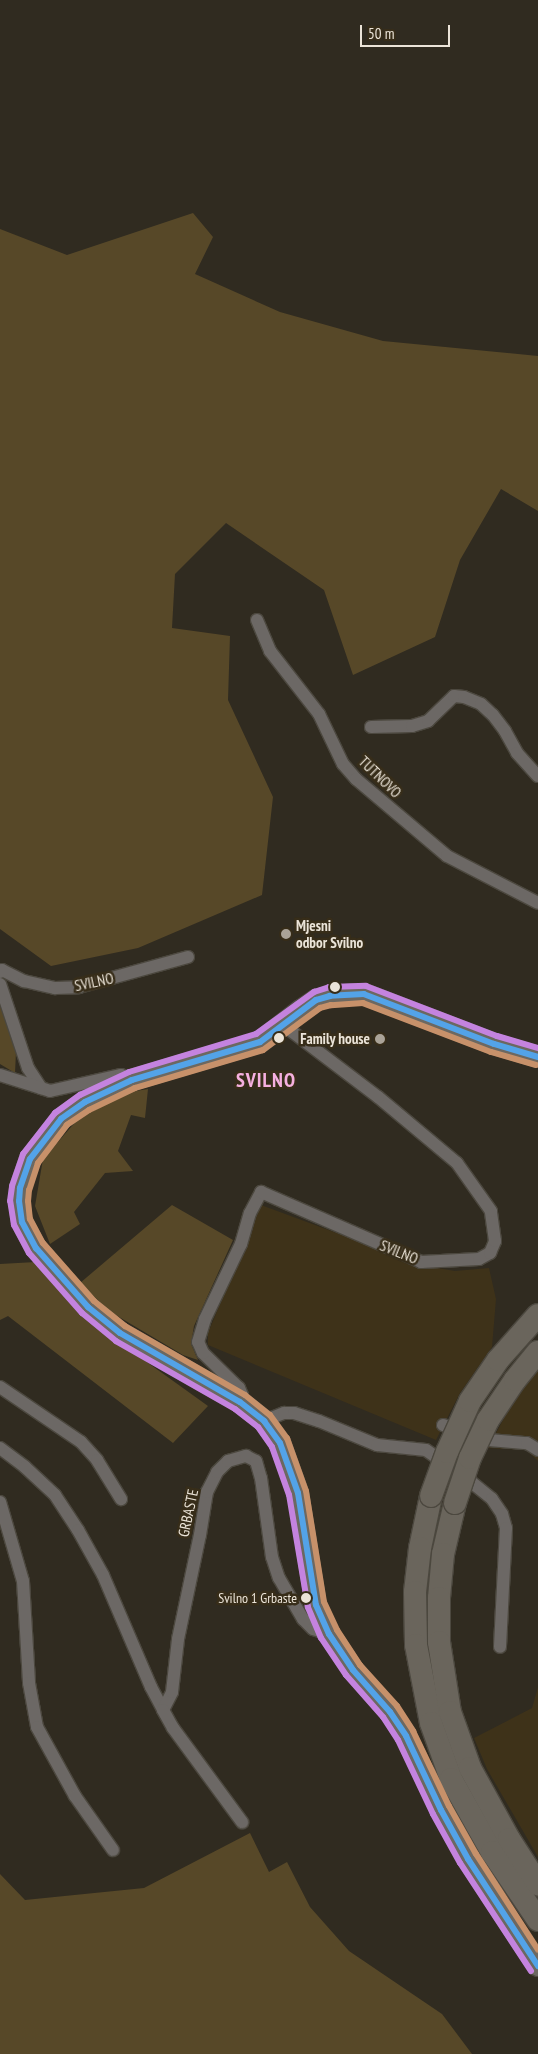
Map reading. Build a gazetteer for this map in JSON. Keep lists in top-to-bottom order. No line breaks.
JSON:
{"streets":{"main road":["SVILNO"],"street":["TUTNOVO","GRBASTE"]},"crossings":[["SVILNO","GRBASTE"]],"districts":["SVILNO"],"places":["Mjesni odbor Svilno","Family house","Svilno 1 Grbaste"],"scale_bar":"50 m"}
